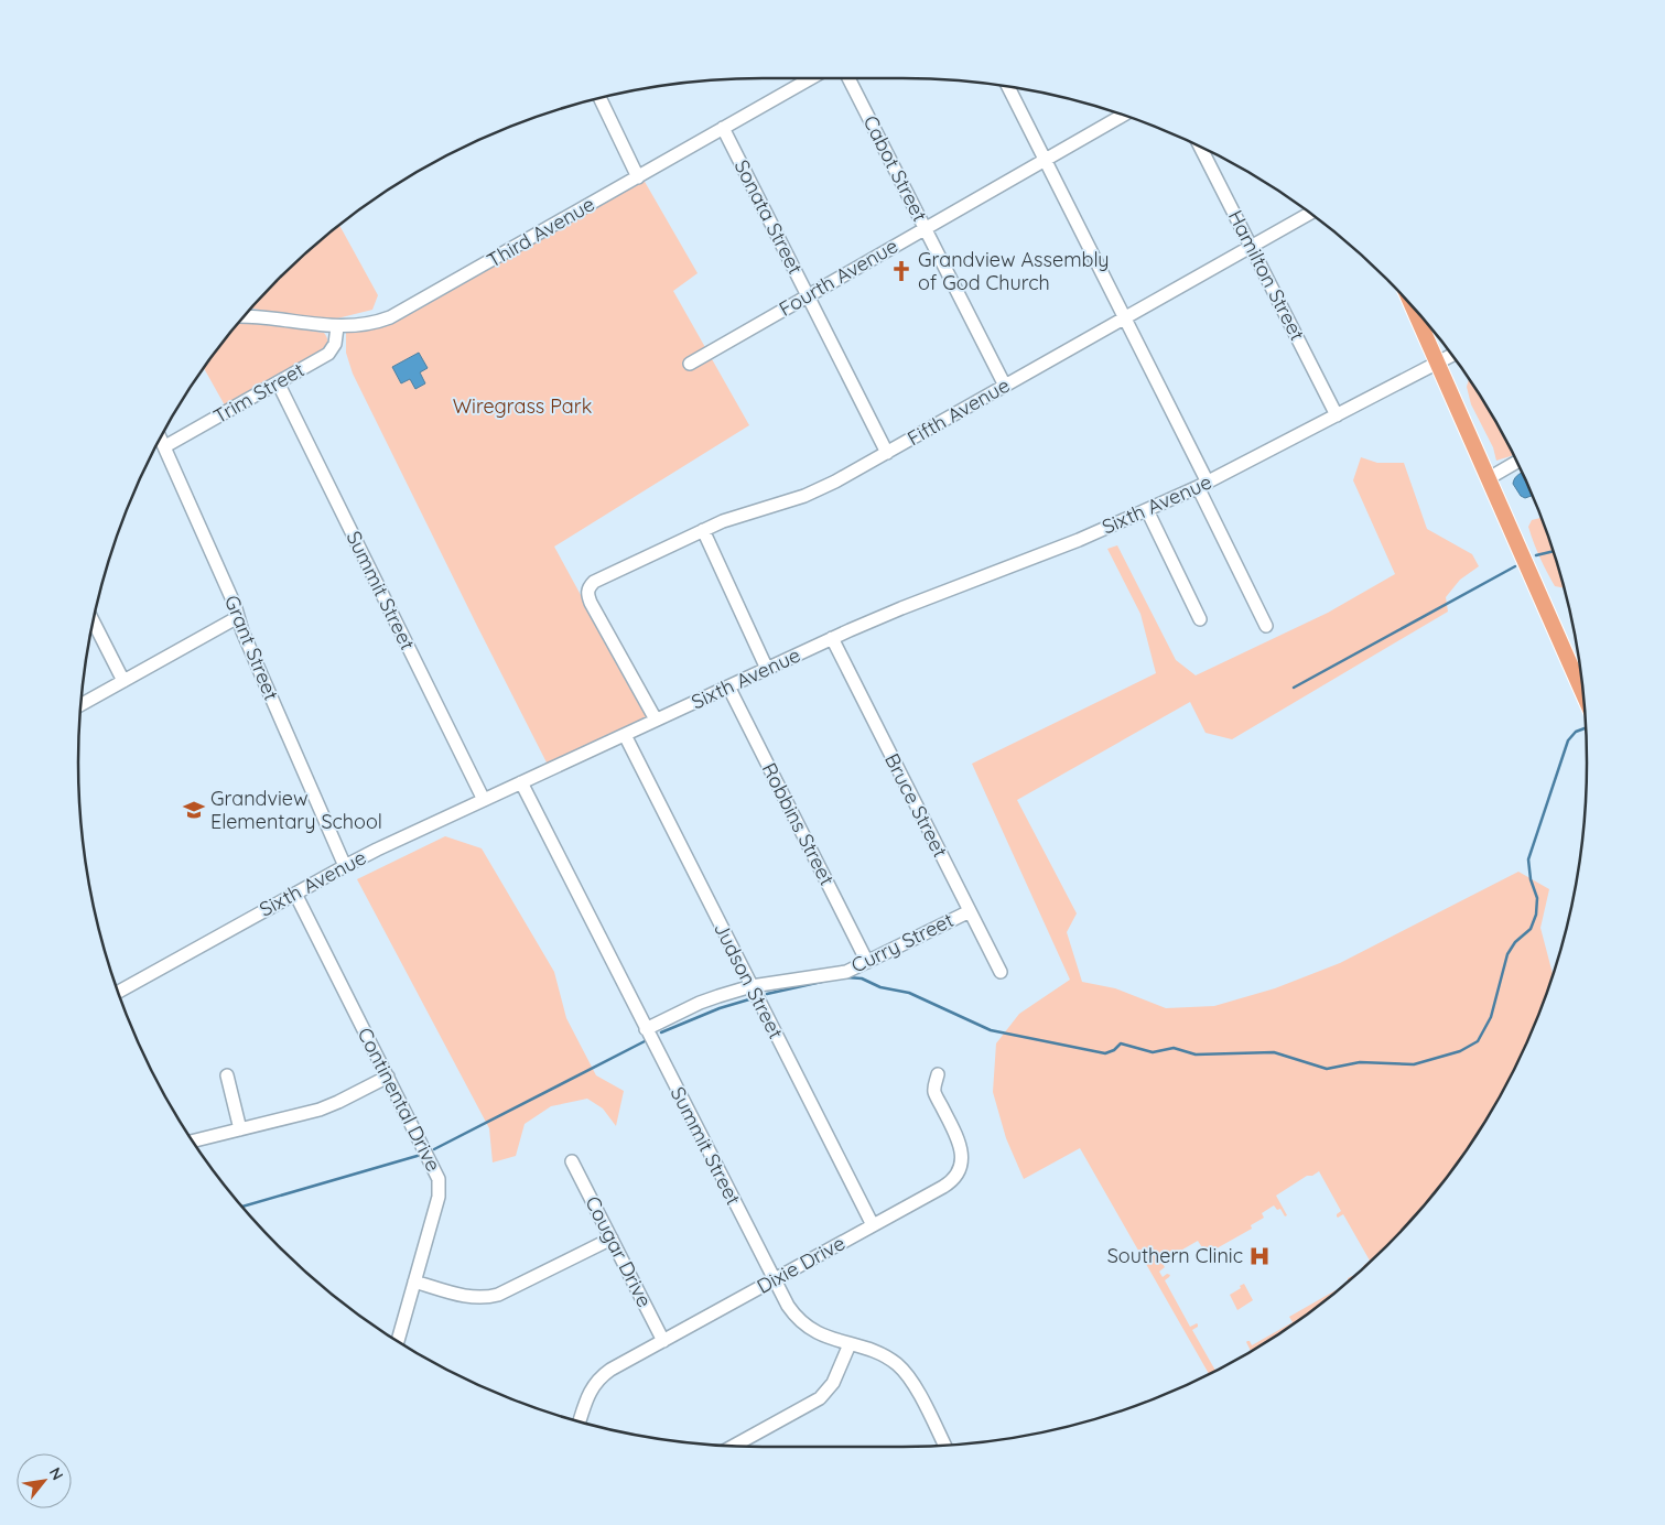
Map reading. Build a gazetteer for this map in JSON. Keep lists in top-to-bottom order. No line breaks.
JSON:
{"streets":{"street":["Cabot Street","Sonata Street","Third Avenue","Hamilton Street","Fourth Avenue","Trim Street","Fifth Avenue","Sixth Avenue","Summit Street","Grant Street","Bruce Street","Robbins Street","Curry Street","Judson Street","Continental Drive","Cougar Drive","Dixie Drive"]},"crossings":[["Cabot Street","Fourth Avenue"],["Cabot Street","Fifth Avenue"],["Sonata Street","Third Avenue"],["Sonata Street","Fourth Avenue"],["Sonata Street","Fifth Avenue"],["Third Avenue","Trim Street"],["Hamilton Street","Fifth Avenue"],["Hamilton Street","Sixth Avenue"],["Trim Street","Summit Street"],["Trim Street","Grant Street"],["Fifth Avenue","Sixth Avenue"],["Sixth Avenue","Summit Street"],["Sixth Avenue","Grant Street"],["Sixth Avenue","Bruce Street"],["Sixth Avenue","Robbins Street"],["Sixth Avenue","Judson Street"],["Sixth Avenue","Continental Drive"],["Summit Street","Curry Street"],["Summit Street","Dixie Drive"],["Bruce Street","Curry Street"],["Robbins Street","Curry Street"],["Curry Street","Judson Street"],["Judson Street","Dixie Drive"],["Cougar Drive","Dixie Drive"]],"parks":["Wiregrass Park"],"places":{"church":["Grandview Assembly of God Church"],"school or university":["Grandview Elementary School"],"hospital":["Southern Clinic"]},"north":"top right"}
